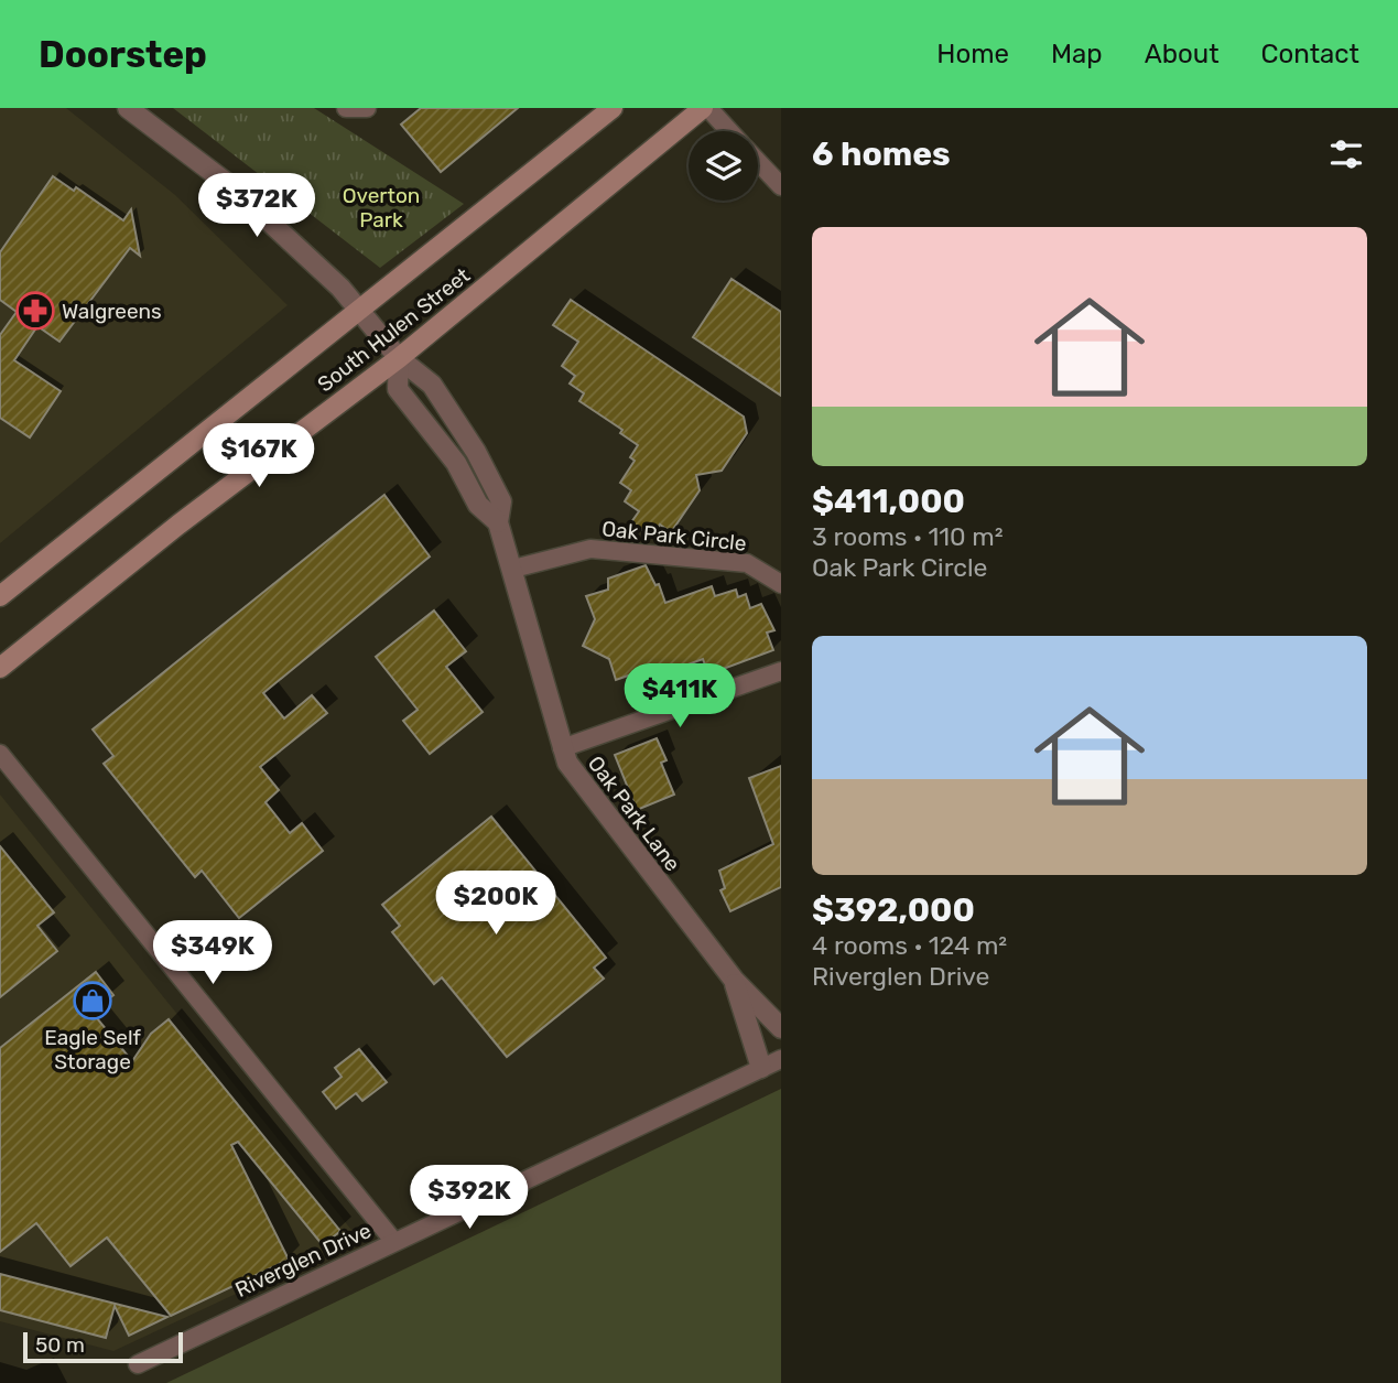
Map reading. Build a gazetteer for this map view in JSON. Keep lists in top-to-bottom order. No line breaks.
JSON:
{"streets":{"main road":["South Hulen Street"],"street":["Oak Park Circle","Oak Park Lane","Riverglen Drive"]},"crossings":[["South Hulen Street","Oak Park Lane"],["Oak Park Circle","Oak Park Lane"],["Oak Park Lane","Riverglen Drive"]],"parks":["Overton Park"],"places":{"pharmacy":["Walgreens"],"shop":["Eagle Self Storage"]},"scale_bar":"50 m","page":{"header":"Doorstep","nav":["Home","Map","About","Contact"],"heading":"6 homes","price":["$372K","$167K","$411K","$200K","$349K","$392K"],"list":[{"name":"$411,000","note":"3 rooms · 110 m² · Oak Park Circle"},{"name":"$392,000","note":"4 rooms · 124 m² · Riverglen Drive"}],"scale":"50 m"}}
